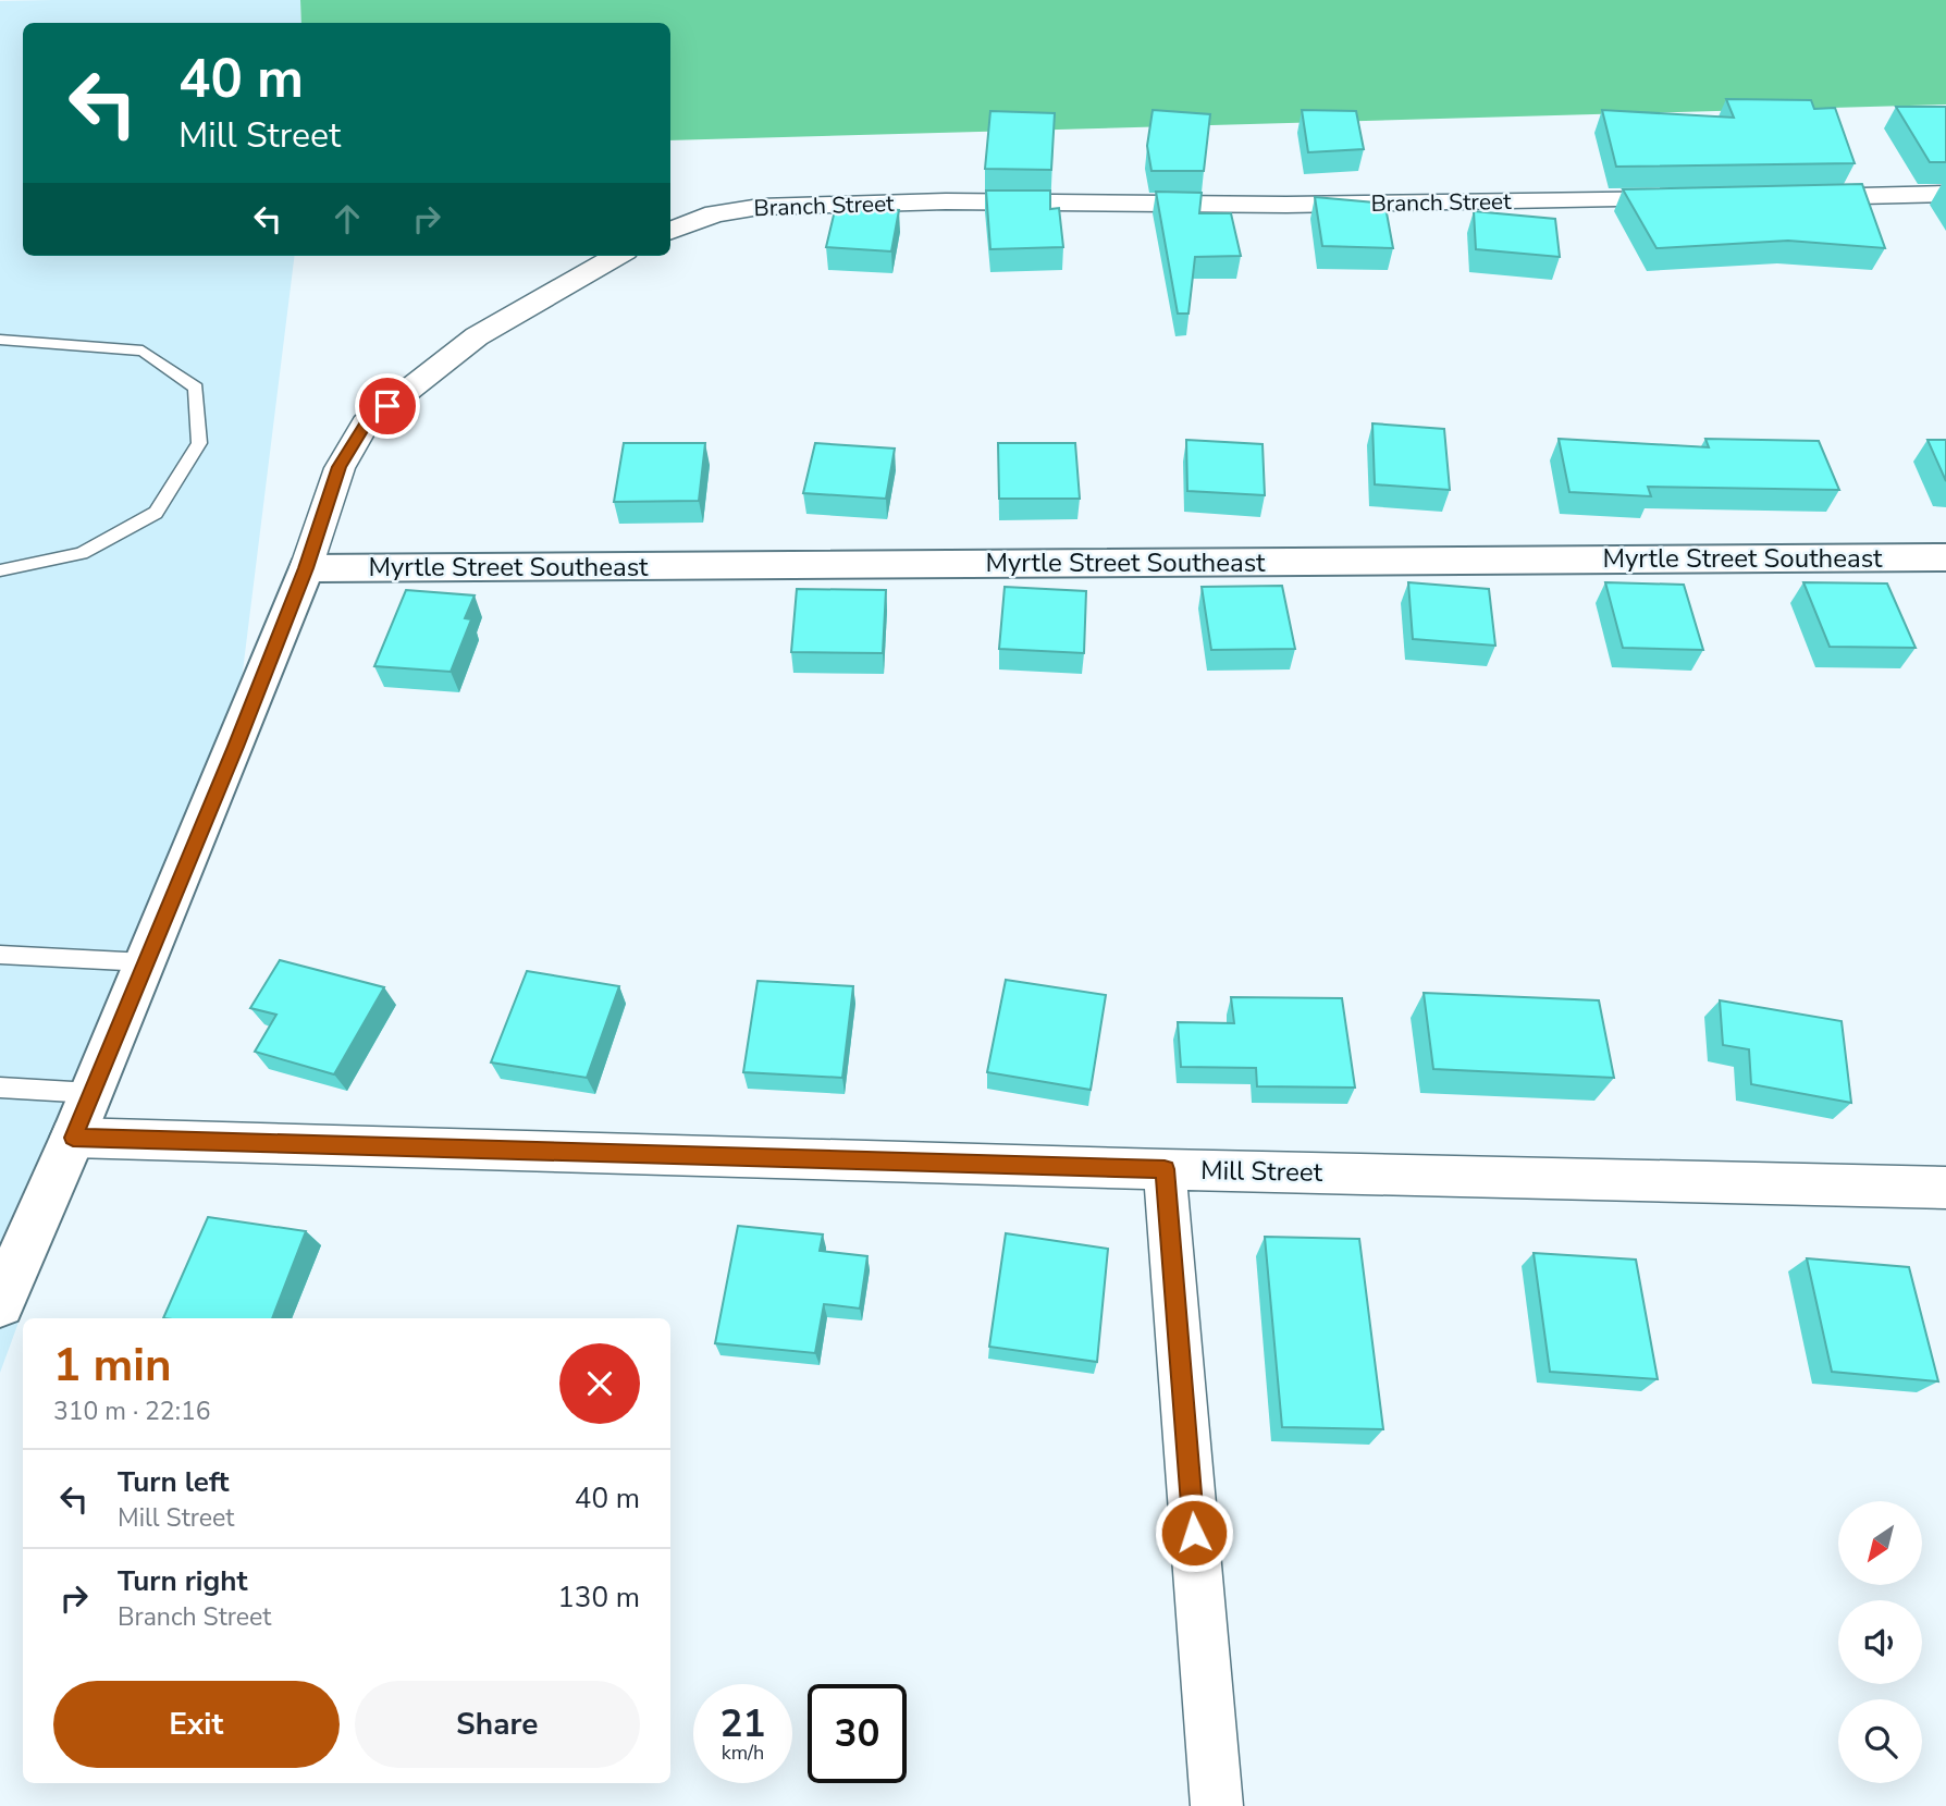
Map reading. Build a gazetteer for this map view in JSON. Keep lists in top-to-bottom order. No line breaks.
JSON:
{"streets":{"street":["Branch Street","Myrtle Street Southeast","Mill Street"]},"north":"bottom left","page":{"turn":["40 m","Mill Street"],"heading":["1 min","310 m · 22:16"],"list":[{"name":"Turn left","note":"Mill Street","value":"40 m"},{"name":"Turn right","note":"Branch Street","value":"130 m"}],"buttons":["Exit","Share"],"speed":"21 km/h","limit":"30"}}
